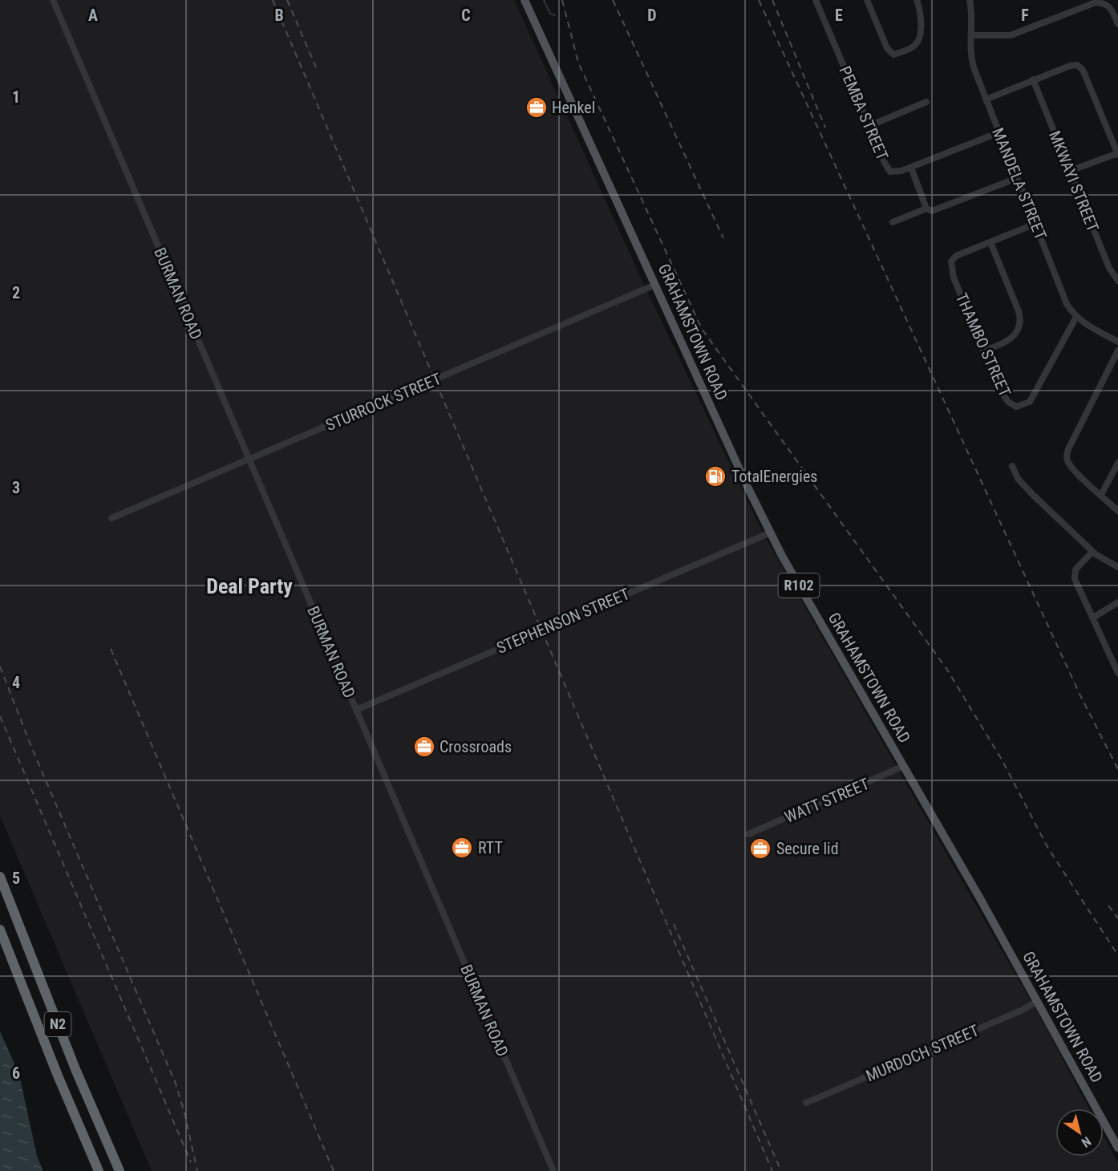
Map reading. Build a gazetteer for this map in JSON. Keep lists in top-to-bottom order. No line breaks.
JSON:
{"streets":{"highway":["N2"],"main road":["GRAHAMSTOWN ROAD","R102"],"street":["PEMBA STREET","MKWAYI STREET","MANDELA STREET","BURMAN ROAD","THAMBO STREET","STURROCK STREET","STEPHENSON STREET","WATT STREET","MURDOCH STREET"]},"crossings":[["PEMBA STREET","MANDELA STREET"],["MANDELA STREET","THAMBO STREET"],["BURMAN ROAD","STURROCK STREET"],["BURMAN ROAD","STEPHENSON STREET"],["GRAHAMSTOWN ROAD","STURROCK STREET"],["GRAHAMSTOWN ROAD","STEPHENSON STREET"],["GRAHAMSTOWN ROAD","WATT STREET"],["GRAHAMSTOWN ROAD","MURDOCH STREET"]],"districts":["Deal Party"],"places":{"office":["Henkel","Crossroads","RTT","Secure lid"],"fuel station":["TotalEnergies"]},"north":"bottom right","grid":{"columns":["A","B","C","D","E","F"],"rows":["1","2","3","4","5","6"]}}
